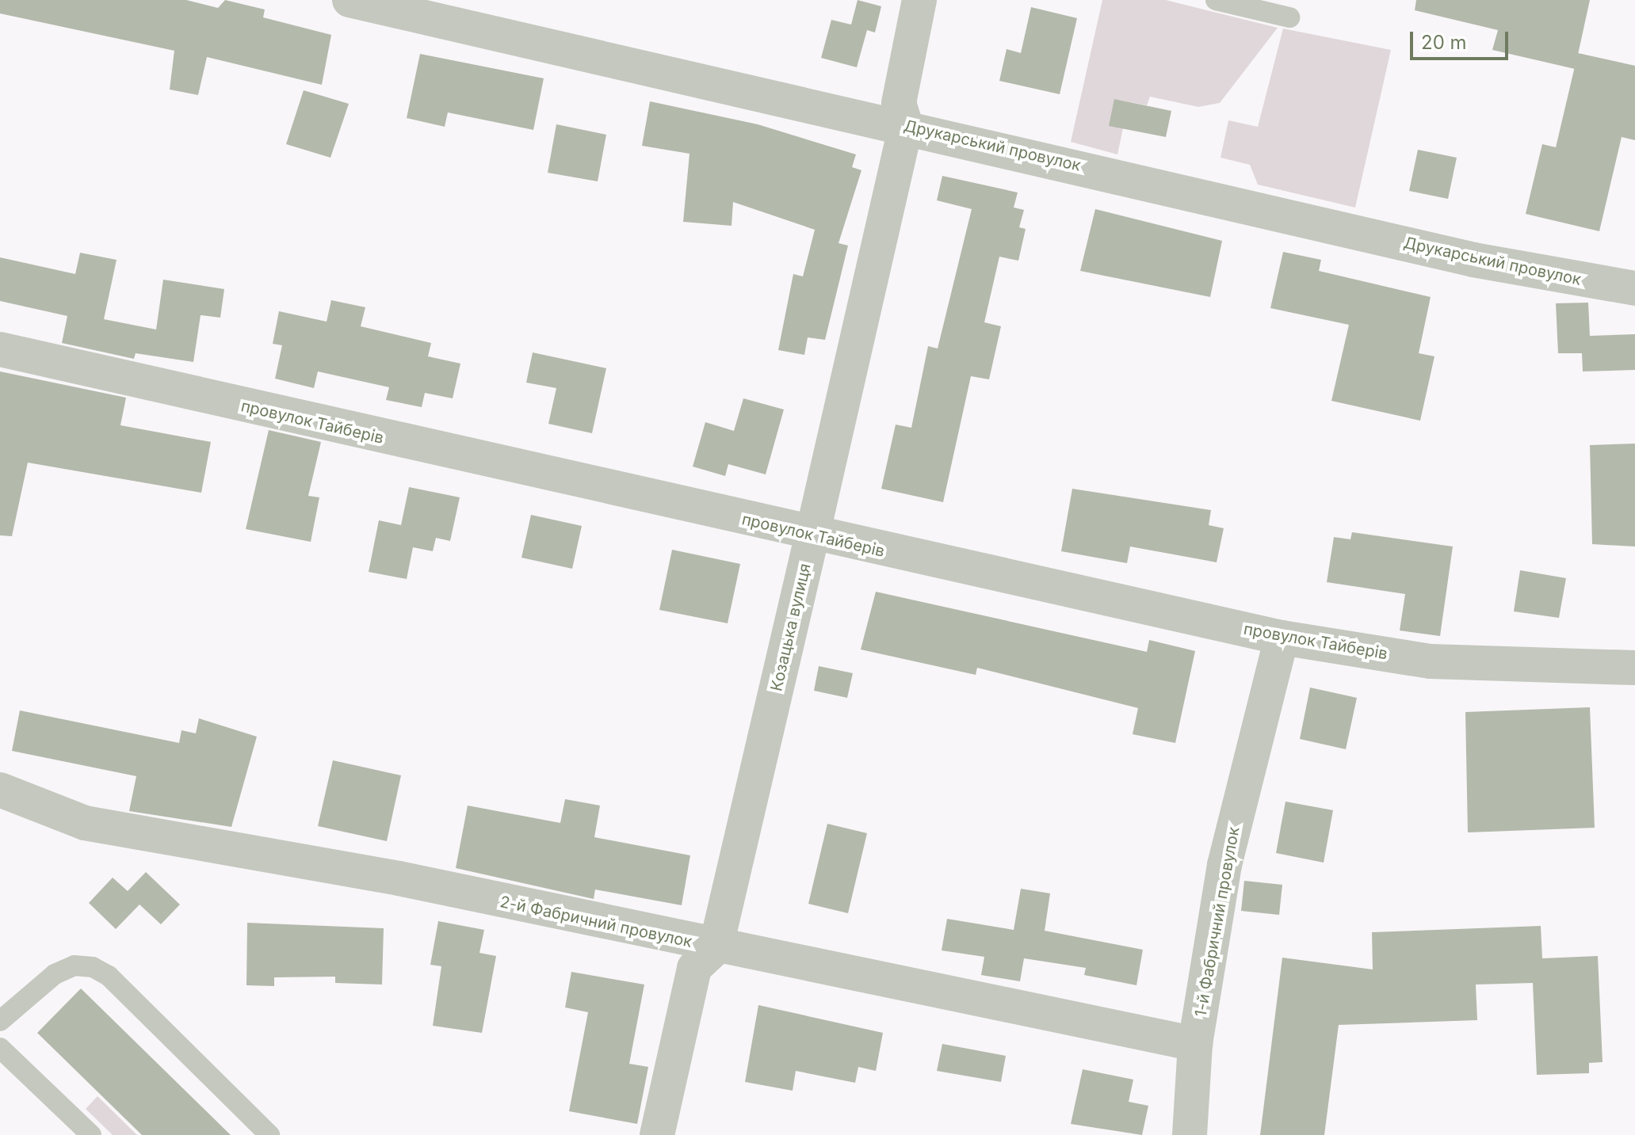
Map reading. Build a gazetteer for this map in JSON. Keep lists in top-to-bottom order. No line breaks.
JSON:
{"streets":{"street":["Друкарський провулок","провулок Тайберів","Козацька вулиця","2-й Фабричний провулок","1-й Фабричний провулок"]},"crossings":[["Друкарський провулок","Козацька вулиця"],["провулок Тайберів","Козацька вулиця"],["провулок Тайберів","1-й Фабричний провулок"],["Козацька вулиця","2-й Фабричний провулок"],["2-й Фабричний провулок","1-й Фабричний провулок"]],"scale_bar":"20 m"}
